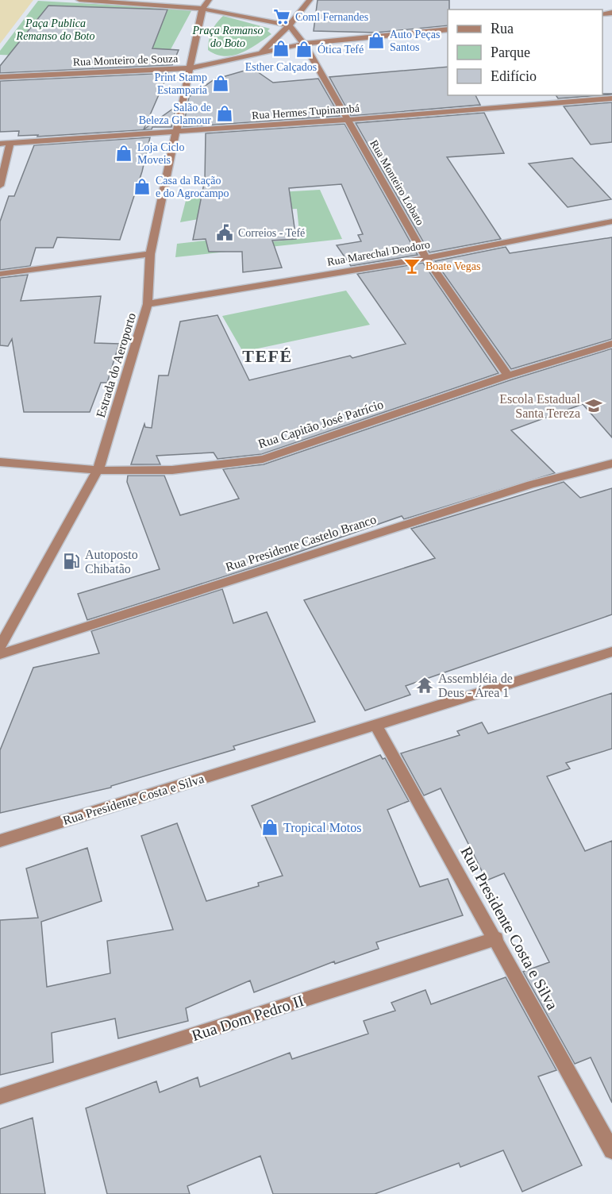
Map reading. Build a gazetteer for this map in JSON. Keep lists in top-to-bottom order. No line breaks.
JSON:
{"streets":{"street":["Rua Monteiro de Souza","Rua Hermes Tupinambá","Rua Monteiro Lobato","Rua Marechal Deodoro","Estrada do Aeroporto","Rua Capitão José Patrício","Rua Presidente Castelo Branco","Rua Presidente Costa e Silva","Rua Dom Pedro II"]},"crossings":[["Rua Monteiro de Souza","Rua Monteiro Lobato"],["Rua Monteiro de Souza","Estrada do Aeroporto"],["Rua Hermes Tupinambá","Rua Monteiro Lobato"],["Rua Hermes Tupinambá","Estrada do Aeroporto"],["Rua Monteiro Lobato","Rua Marechal Deodoro"],["Rua Monteiro Lobato","Rua Capitão José Patrício"],["Rua Marechal Deodoro","Estrada do Aeroporto"],["Estrada do Aeroporto","Rua Capitão José Patrício"],["Rua Presidente Costa e Silva","Rua Dom Pedro II"]],"districts":["TEFÉ"],"parks":["Paça Publica Remanso do Boto","Praça Remanso do Boto"],"places":{"supermarket":["Coml Fernandes"],"shop":["Auto Peças Santos","Esther Calçados","Ótica Tefé","Print Stamp Estamparia","Salão de Beleza Glamour","Loja Ciclo Moveis","Casa da Ração e do Agrocampo","Tropical Motos"],"public building":["Correios - Tefé"],"bar":["Boate Vegas"],"school or university":["Escola Estadual Santa Tereza"],"fuel station":["Autoposto Chibatão"],"temple":["Assembléia de Deus - Área 1"]},"legend":["Rua","Parque","Edifício"]}
